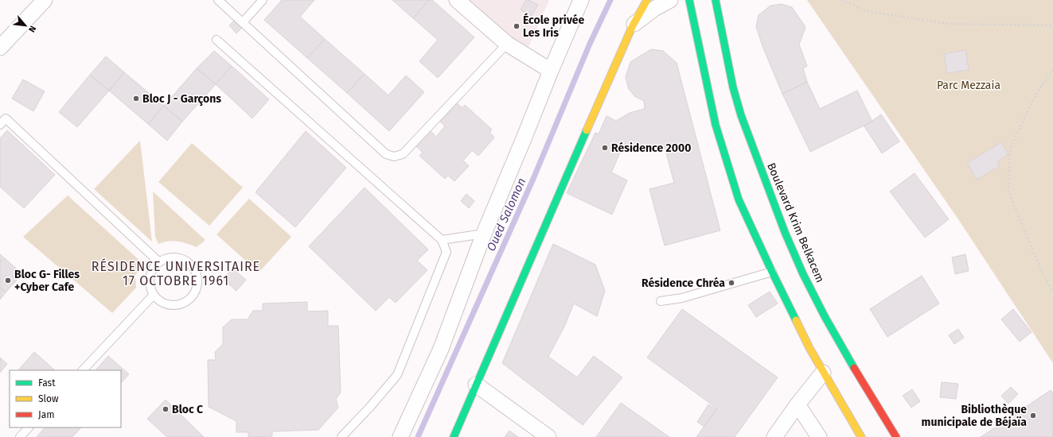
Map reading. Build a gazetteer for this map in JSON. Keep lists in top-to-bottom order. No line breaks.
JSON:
{"streets":{"main road":["Boulevard Krim Belkacem"]},"districts":["RÉSIDENCE UNIVERSITAIRE 17 OCTOBRE 1961"],"water":["Oued Salomon"],"parks":["Parc Mezzaia"],"places":["École privée Les Iris","Bloc J - Garçons","Résidence 2000","Bloc G- Filles +Cyber Cafe","Résidence Chréa","Bloc C","Bibliothèque municipale de Béjaïa"],"legend":["Fast","Slow","Jam"],"north":"bottom right"}
